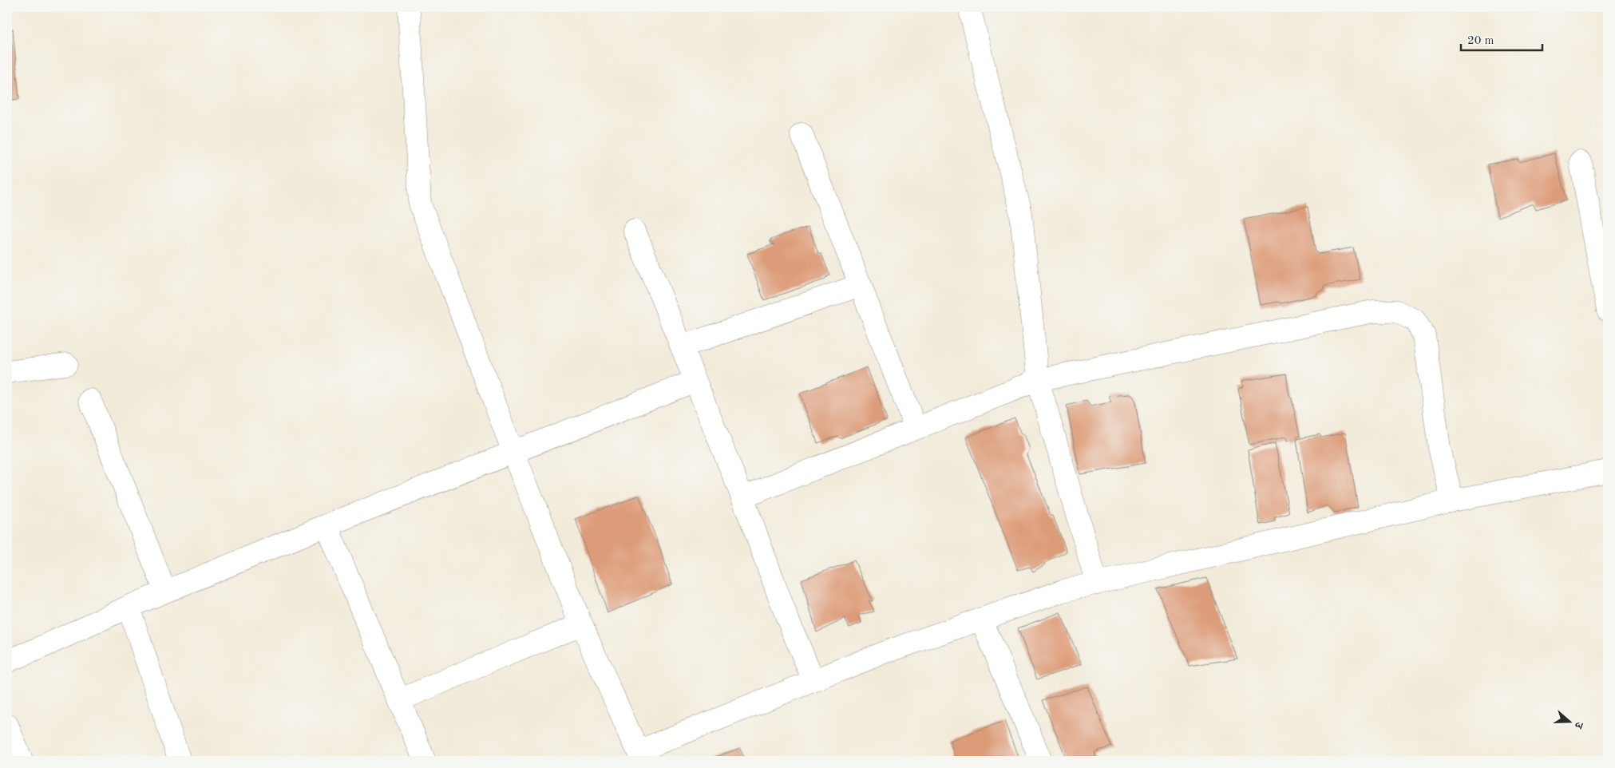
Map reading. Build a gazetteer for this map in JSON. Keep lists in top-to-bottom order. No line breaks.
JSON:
{"scale_bar":"20 m","north":"right"}
